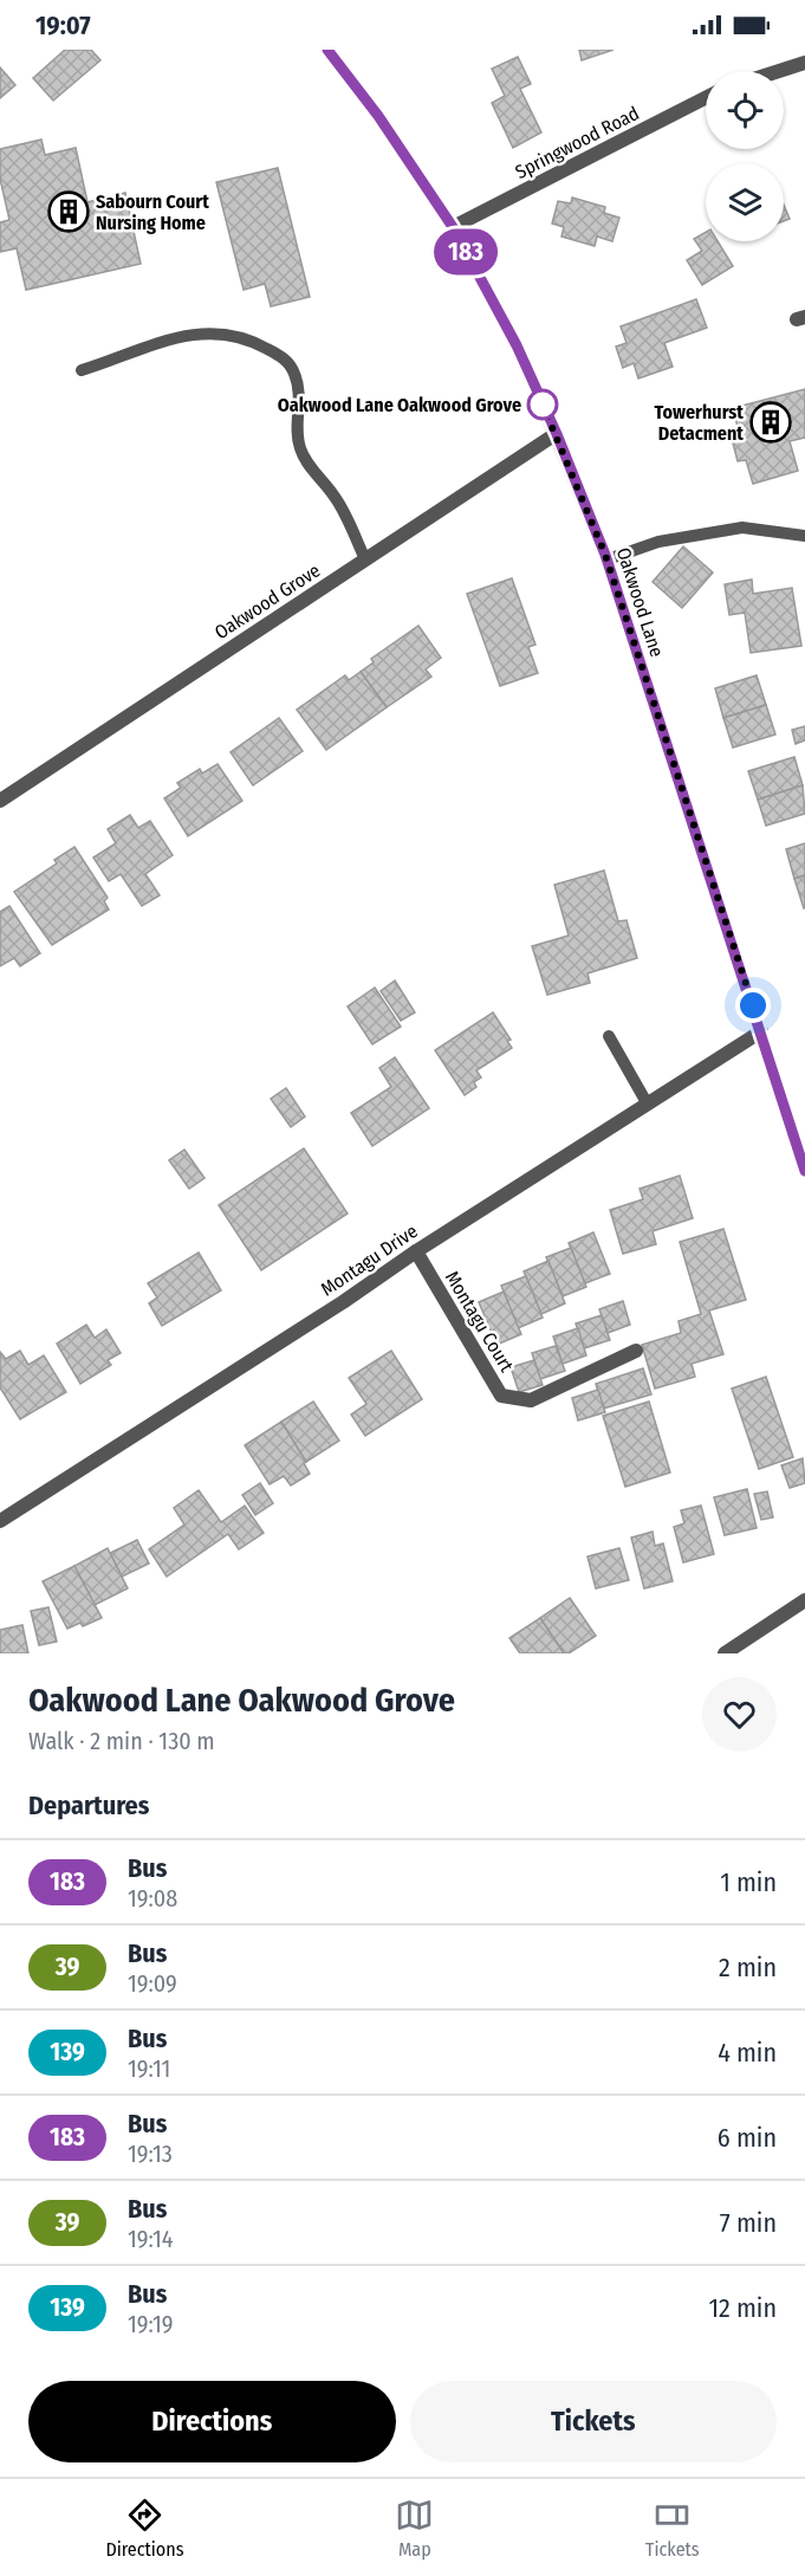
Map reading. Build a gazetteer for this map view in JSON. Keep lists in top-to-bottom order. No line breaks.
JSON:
{"streets":{"street":["Springwood Road","Oakwood Grove","Oakwood Lane","Montagu Drive","Montagu Court"]},"crossings":[["Springwood Road","Oakwood Lane"],["Oakwood Grove","Oakwood Lane"],["Oakwood Lane","Montagu Drive"],["Montagu Drive","Montagu Court"]],"places":{"building":["Sabourn Court Nursing Home","Towerhurst Detacment"],"other":["Oakwood Lane Oakwood Grove"]},"lines":["bus line 183"],"page":{"status":"19:07","on_map":"183","heading":[["Oakwood Lane Oakwood Grove","Walk · 2 min · 130 m"],"Departures"],"list":[{"mark":"183","name":"Bus","note":"19:08","value":"1 min"},{"mark":"39","name":"Bus","note":"19:09","value":"2 min"},{"mark":"139","name":"Bus","note":"19:11","value":"4 min"},{"mark":"183","name":"Bus","note":"19:13","value":"6 min"},{"mark":"39","name":"Bus","note":"19:14","value":"7 min"},{"mark":"139","name":"Bus","note":"19:19","value":"12 min"}],"buttons":["Directions","Tickets"],"tabs":["Directions","Map","Tickets"]}}
